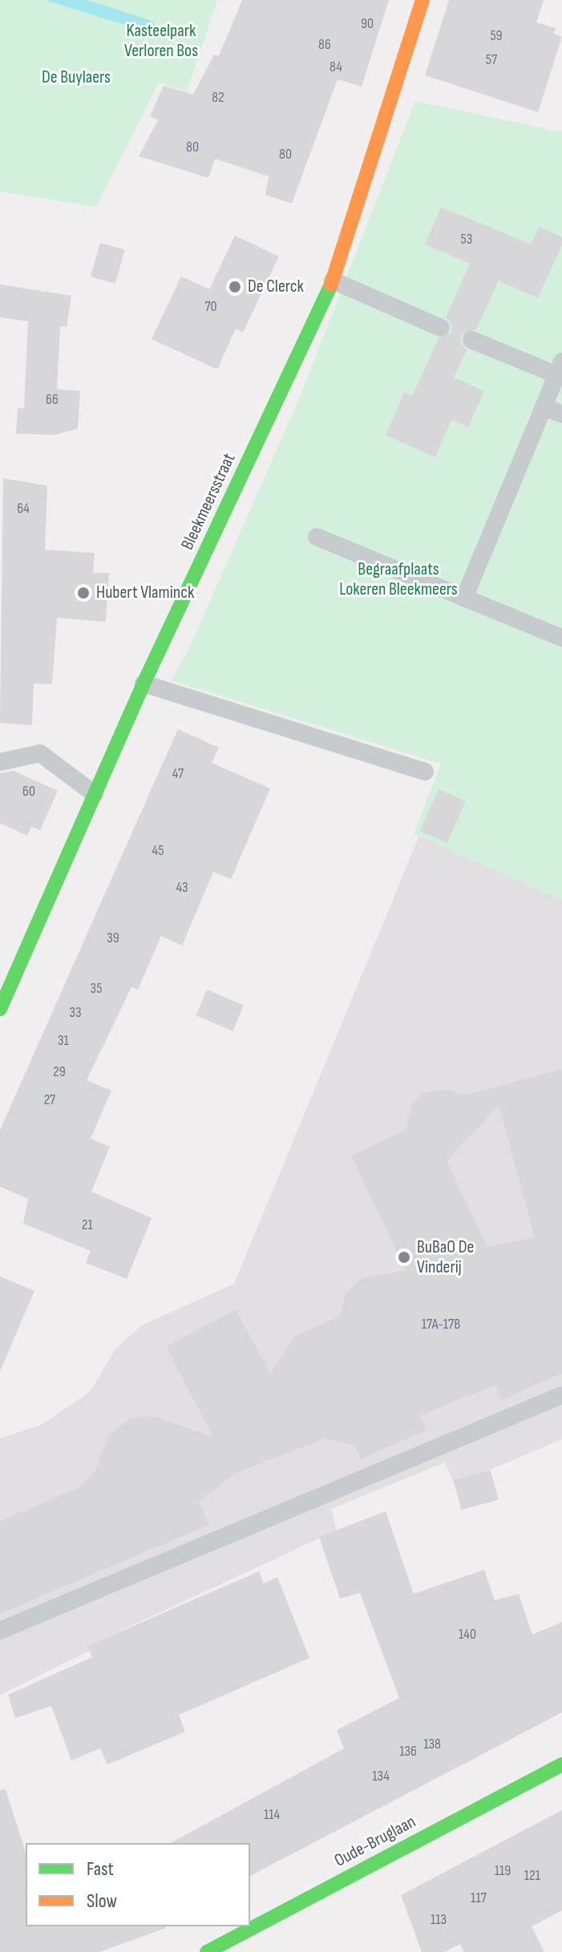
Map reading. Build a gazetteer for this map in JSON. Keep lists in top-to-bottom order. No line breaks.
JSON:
{"streets":{"street":["Bleekmeersstraat","Oude-Bruglaan"]},"parks":["Kasteelpark Verloren Bos","De Buylaers","Begraafplaats Lokeren Bleekmeers"],"places":["De Clerck","Hubert Vlaminck","BuBaO De Vinderij"],"house_numbers":["90","59","86","57","84","82","80","80","53","70","66","64","47","60","45","43","39","35","33","31","29","27","21","17A-17B","140","138","136","134","114","119","121","117","113"],"legend":["Fast","Slow"]}
